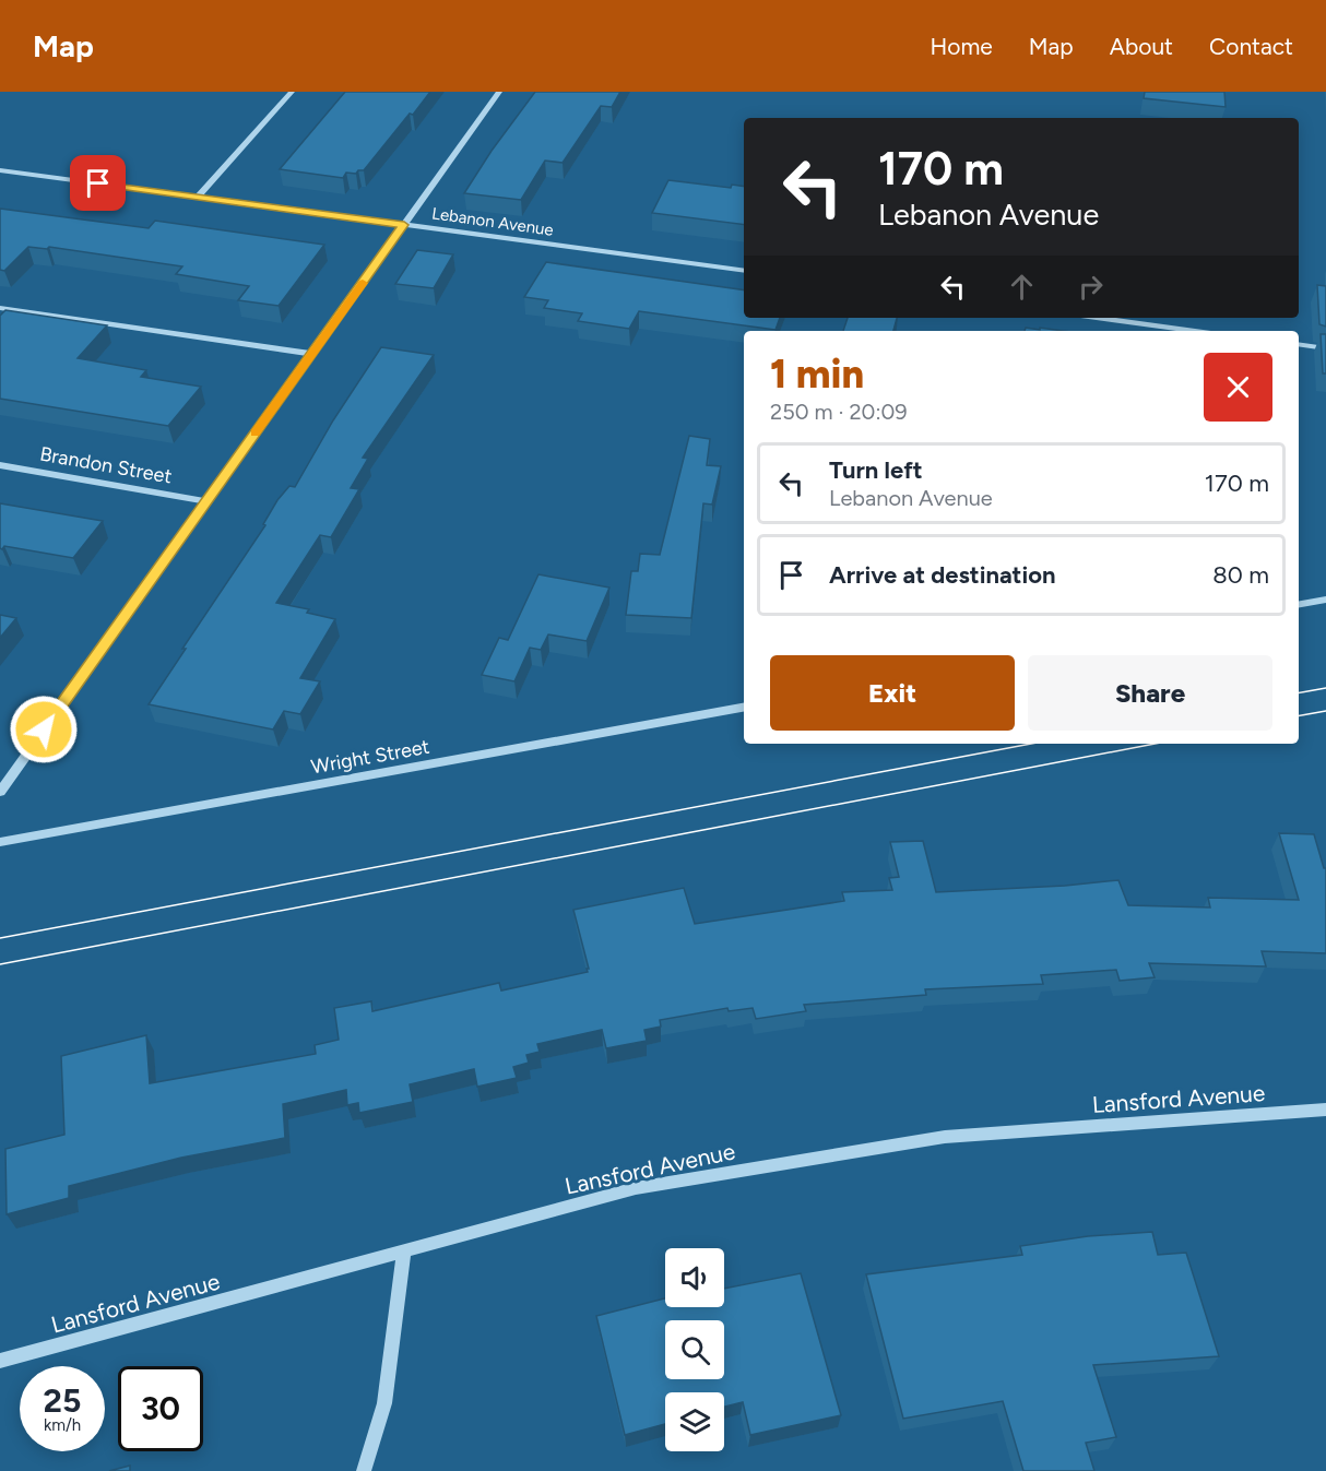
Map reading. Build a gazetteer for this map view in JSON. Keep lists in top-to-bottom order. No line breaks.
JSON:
{"streets":{"street":["Lebanon Avenue","Brandon Street","Wright Street","Lansford Avenue"]},"page":{"header":"Map","nav":["Home","Map","About","Contact"],"turn":["170 m","Lebanon Avenue"],"heading":["1 min","250 m · 20:09"],"list":[{"name":"Turn left","note":"Lebanon Avenue","value":"170 m"},{"name":"Arrive at destination","value":"80 m"}],"buttons":["Exit","Share"],"speed":"25 km/h","limit":"30"}}
